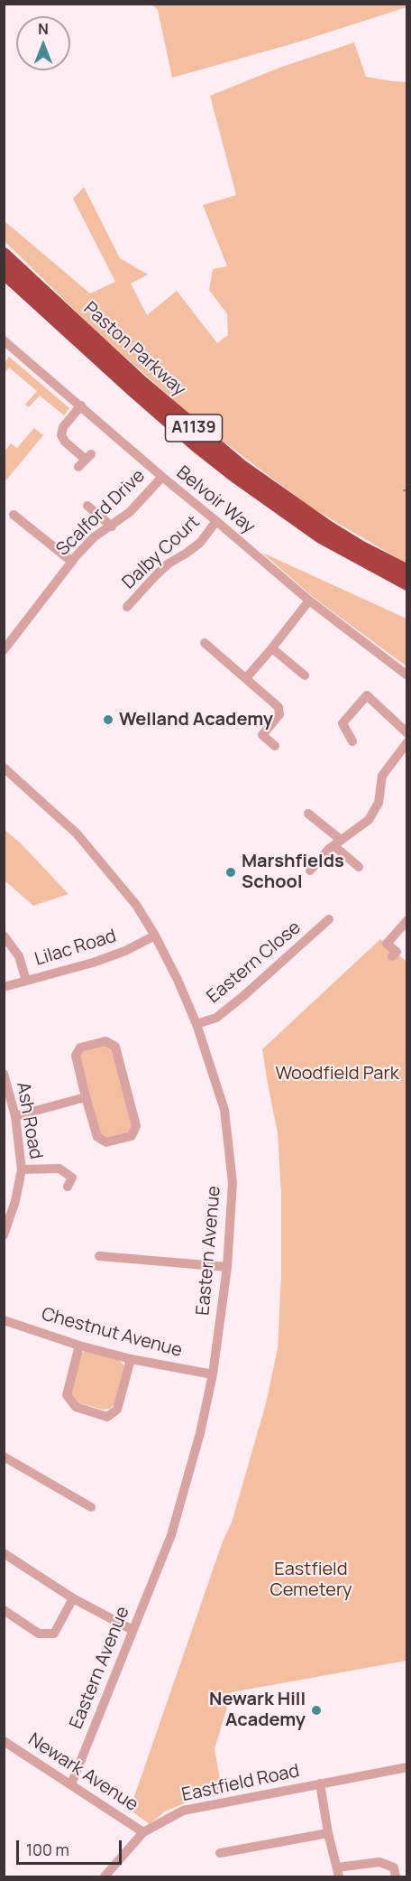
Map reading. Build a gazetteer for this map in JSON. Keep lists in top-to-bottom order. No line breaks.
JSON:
{"streets":{"highway":["Paston Parkway","A1139"],"street":["Belvoir Way","Scalford Drive","Dalby Court","Lilac Road","Eastern Close","Ash Road","Eastern Avenue","Chestnut Avenue","Newark Avenue","Eastfield Road"]},"crossings":[["Paston Parkway","A1139"],["Belvoir Way","Scalford Drive"],["Belvoir Way","Dalby Court"],["Lilac Road","Eastern Avenue"],["Eastern Close","Eastern Avenue"],["Eastern Avenue","Chestnut Avenue"],["Eastern Avenue","Newark Avenue"],["Newark Avenue","Eastfield Road"]],"parks":["Woodfield Park","Eastfield Cemetery"],"places":["Welland Academy","Marshfields School","Newark Hill Academy"],"scale_bar":"100 m","north":"top"}
